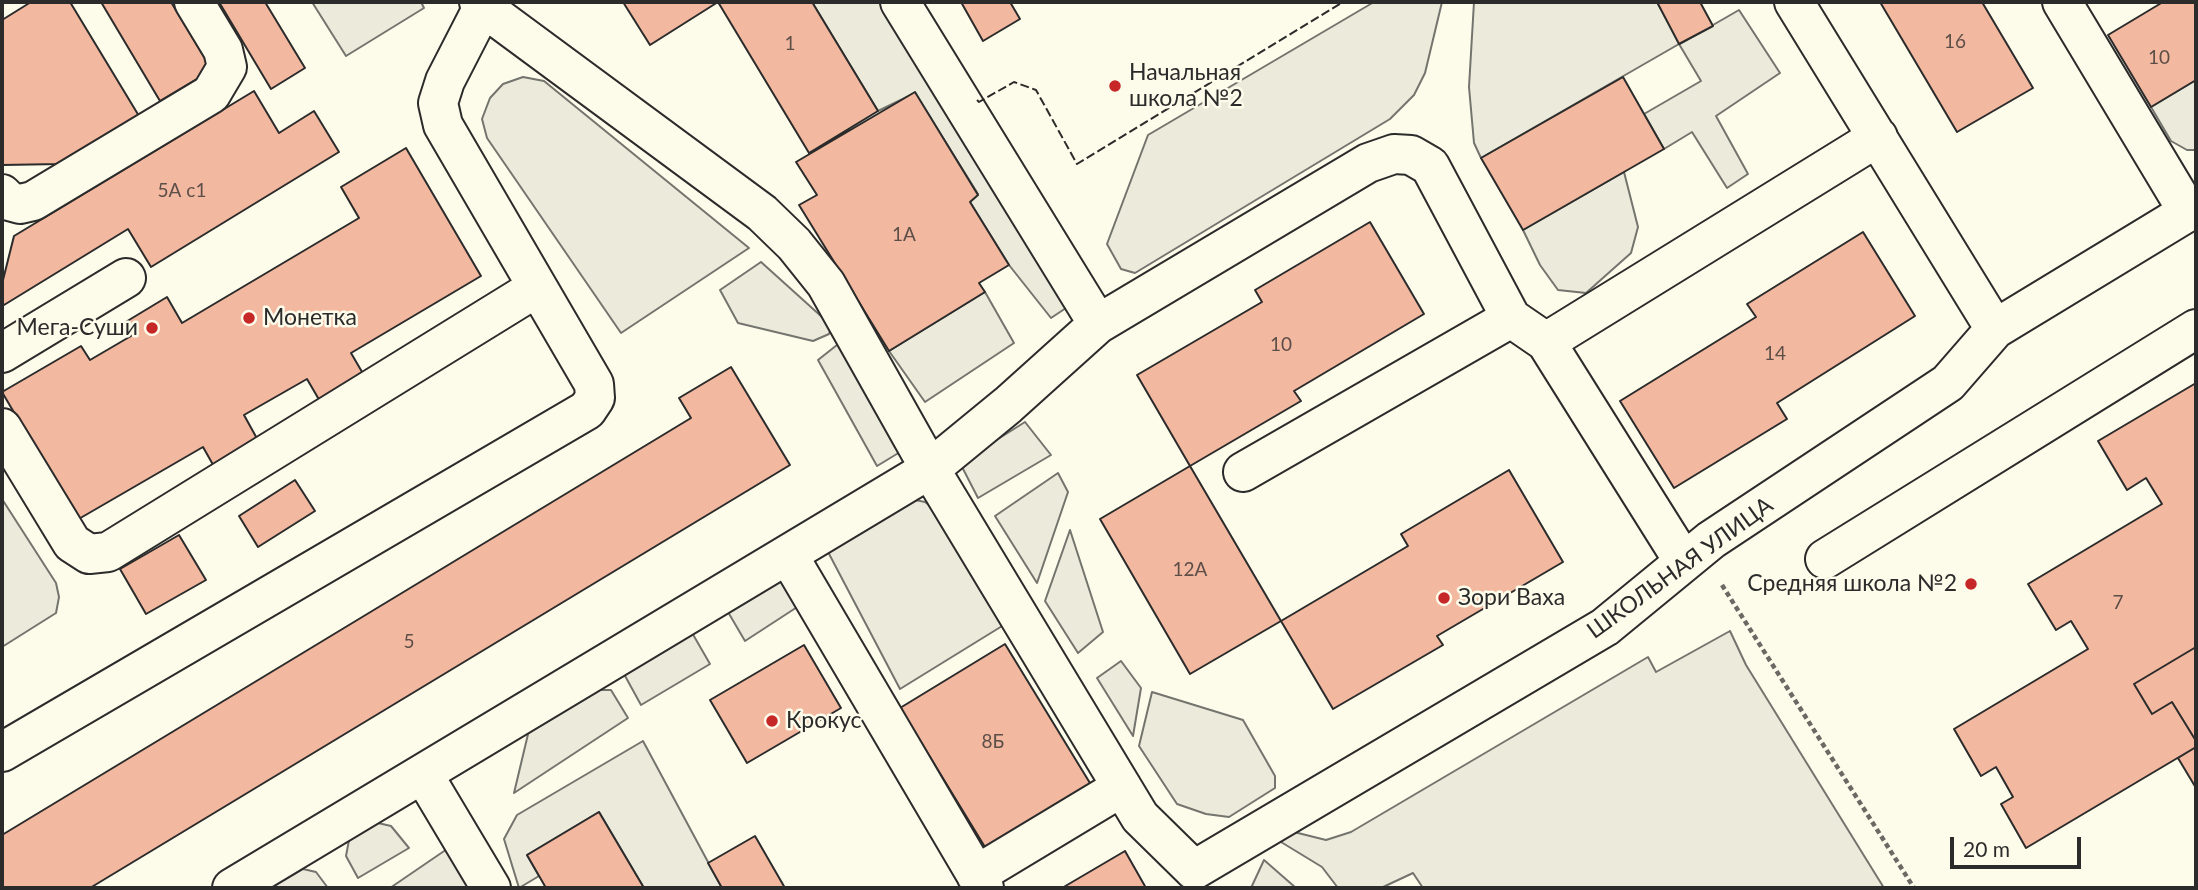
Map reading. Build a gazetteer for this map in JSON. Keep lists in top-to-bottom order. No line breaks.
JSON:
{"streets":{"street":["ШКОЛЬНАЯ УЛИЦА"]},"places":["Начальная школа №2","Монетка","Мега-Суши","Средняя школа №2","Зори Ваха","Крокус"],"house_numbers":["16","1","10","5А с1","1А","10","14","12А","7","5","8Б"],"scale_bar":"20 m"}
